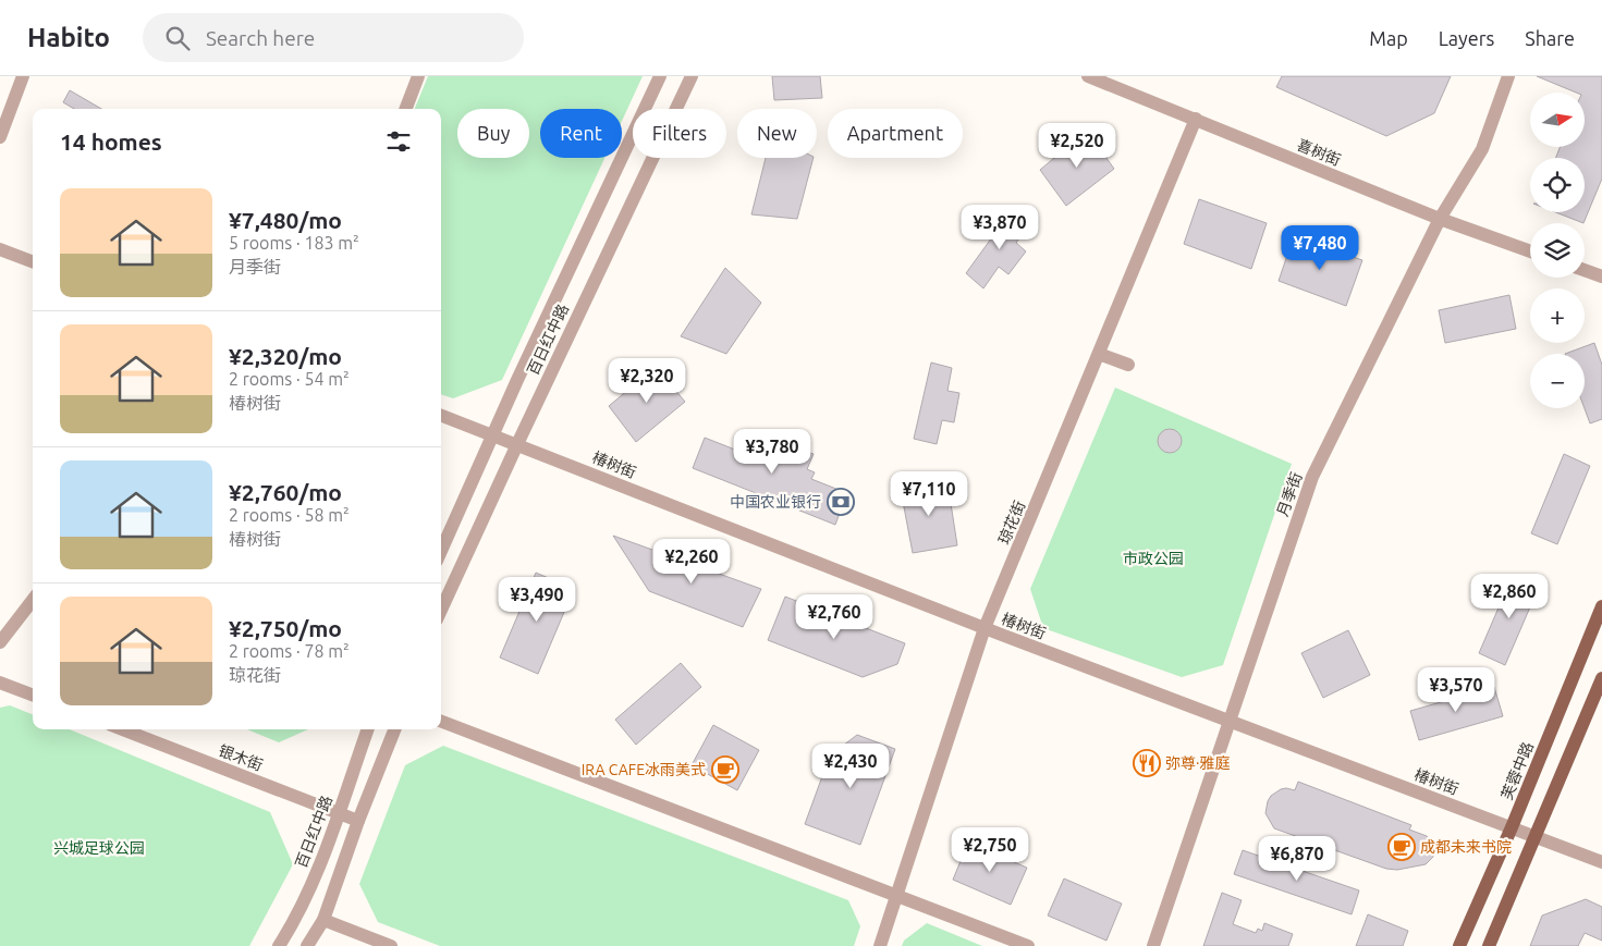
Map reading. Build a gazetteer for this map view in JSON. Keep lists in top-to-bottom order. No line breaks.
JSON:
{"streets":{"main road":["芙蓉中路"],"street":["喜树街","百日红中路","椿树街","月季街","琼花街","银木街"]},"crossings":[["喜树街","月季街"],["喜树街","琼花街"],["百日红中路","椿树街"],["百日红中路","银木街"],["椿树街","月季街"],["椿树街","琼花街"],["椿树街","芙蓉中路"]],"parks":["市政公园","兴城足球公园"],"places":{"bank":["中国农业银行"],"restaurant":["弥尊·雅庭"],"cafe":["IRA CAFE冰雨美式","成都未来书院"]},"north":"right","page":{"header":"Habito","search":"Search here","nav":["Map","Layers","Share"],"map_buttons":["+","−"],"chip":["Buy","Rent","Filters","New","Apartment"],"heading":"14 homes","price":["¥2,520","¥3,870","¥7,480","¥2,320","¥3,780","¥7,110","¥2,260","¥2,860","¥3,490","¥2,760","¥3,570","¥2,430","¥2,750","¥6,870"],"list":[{"name":"¥7,480/mo","note":"5 rooms · 183 m² · 月季街"},{"name":"¥2,320/mo","note":"2 rooms · 54 m² · 椿树街"},{"name":"¥2,760/mo","note":"2 rooms · 58 m² · 椿树街"},{"name":"¥2,750/mo","note":"2 rooms · 78 m² · 琼花街"}]}}
